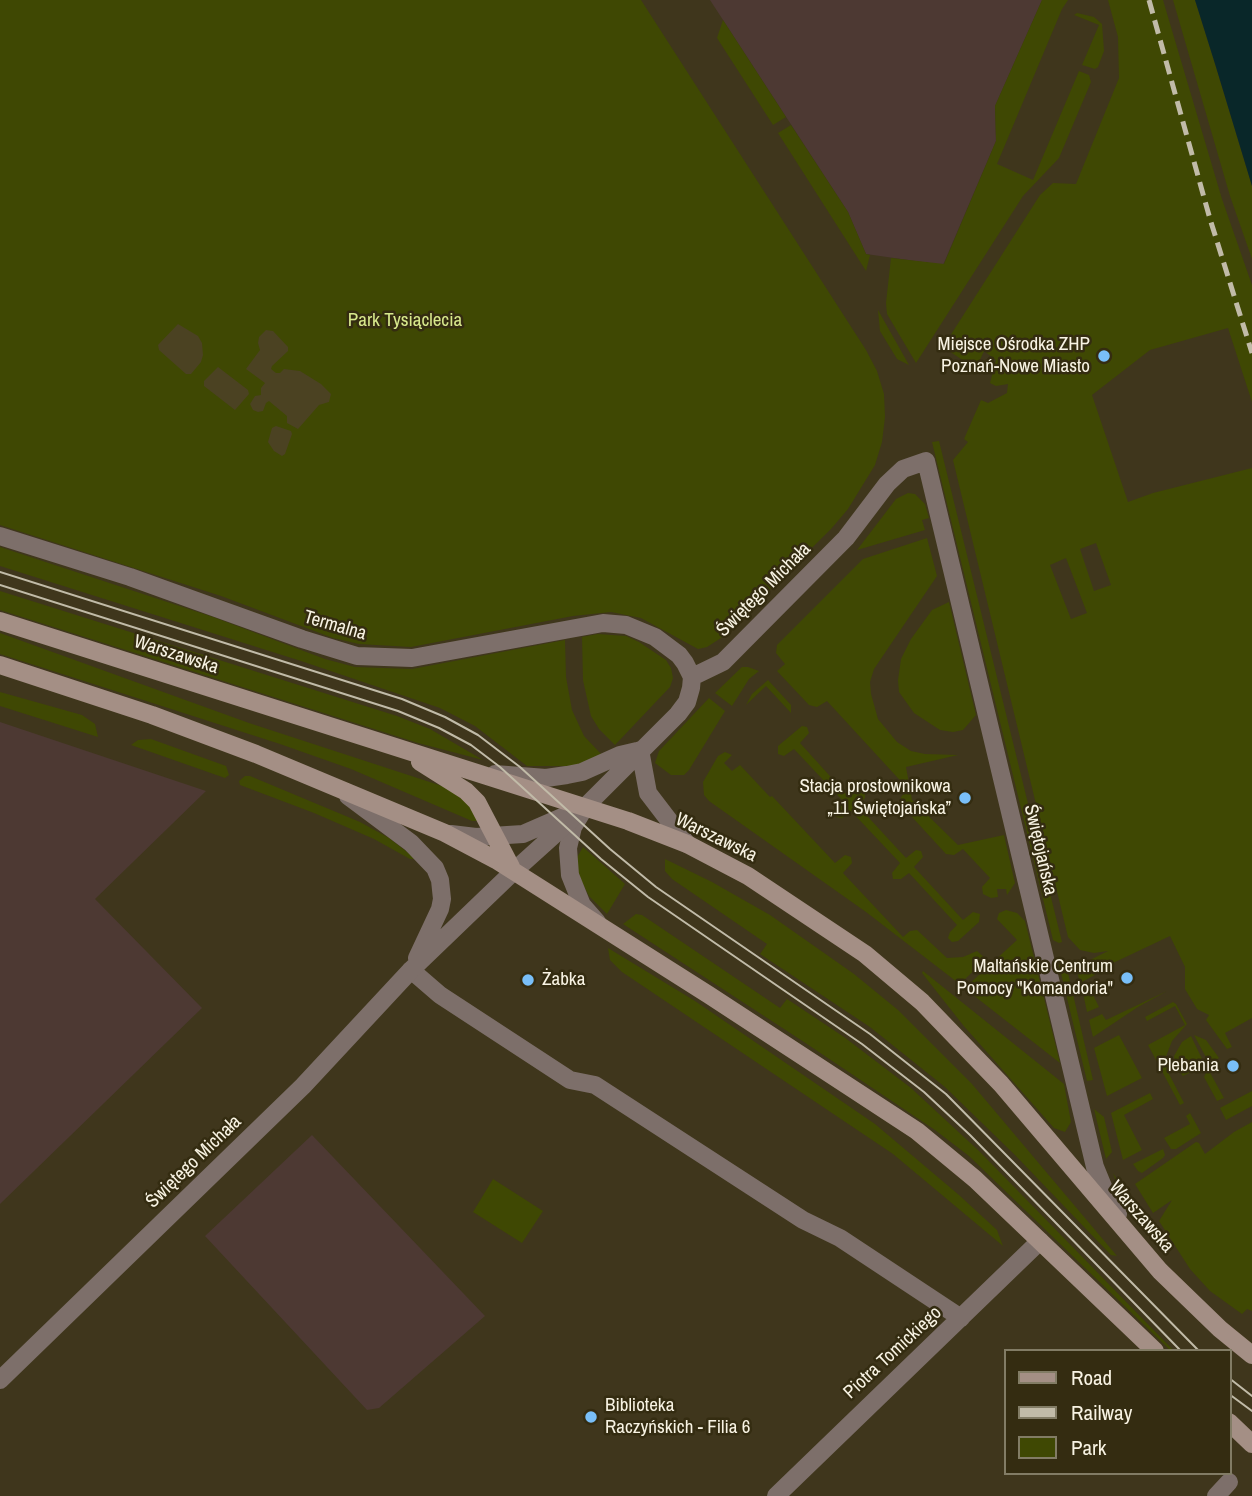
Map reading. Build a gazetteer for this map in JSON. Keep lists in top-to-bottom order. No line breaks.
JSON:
{"streets":{"main road":["Warszawska"],"street":["Świętego Michała","Termalna","Świętojańska","Piotra Tomickiego"]},"crossings":[["Świętego Michała","Termalna"],["Świętego Michała","Warszawska"],["Świętego Michała","Świętojańska"],["Warszawska","Świętojańska"]],"parks":["Park Tysiąclecia"],"places":["Miejsce Ośrodka ZHP Poznań-Nowe Miasto","Stacja prostownikowa „11 Świętojańska”","Maltańskie Centrum Pomocy \"Komandoria\"","Żabka","Plebania","Biblioteka Raczyńskich - Filia 6"],"legend":["Road","Railway","Park"]}
